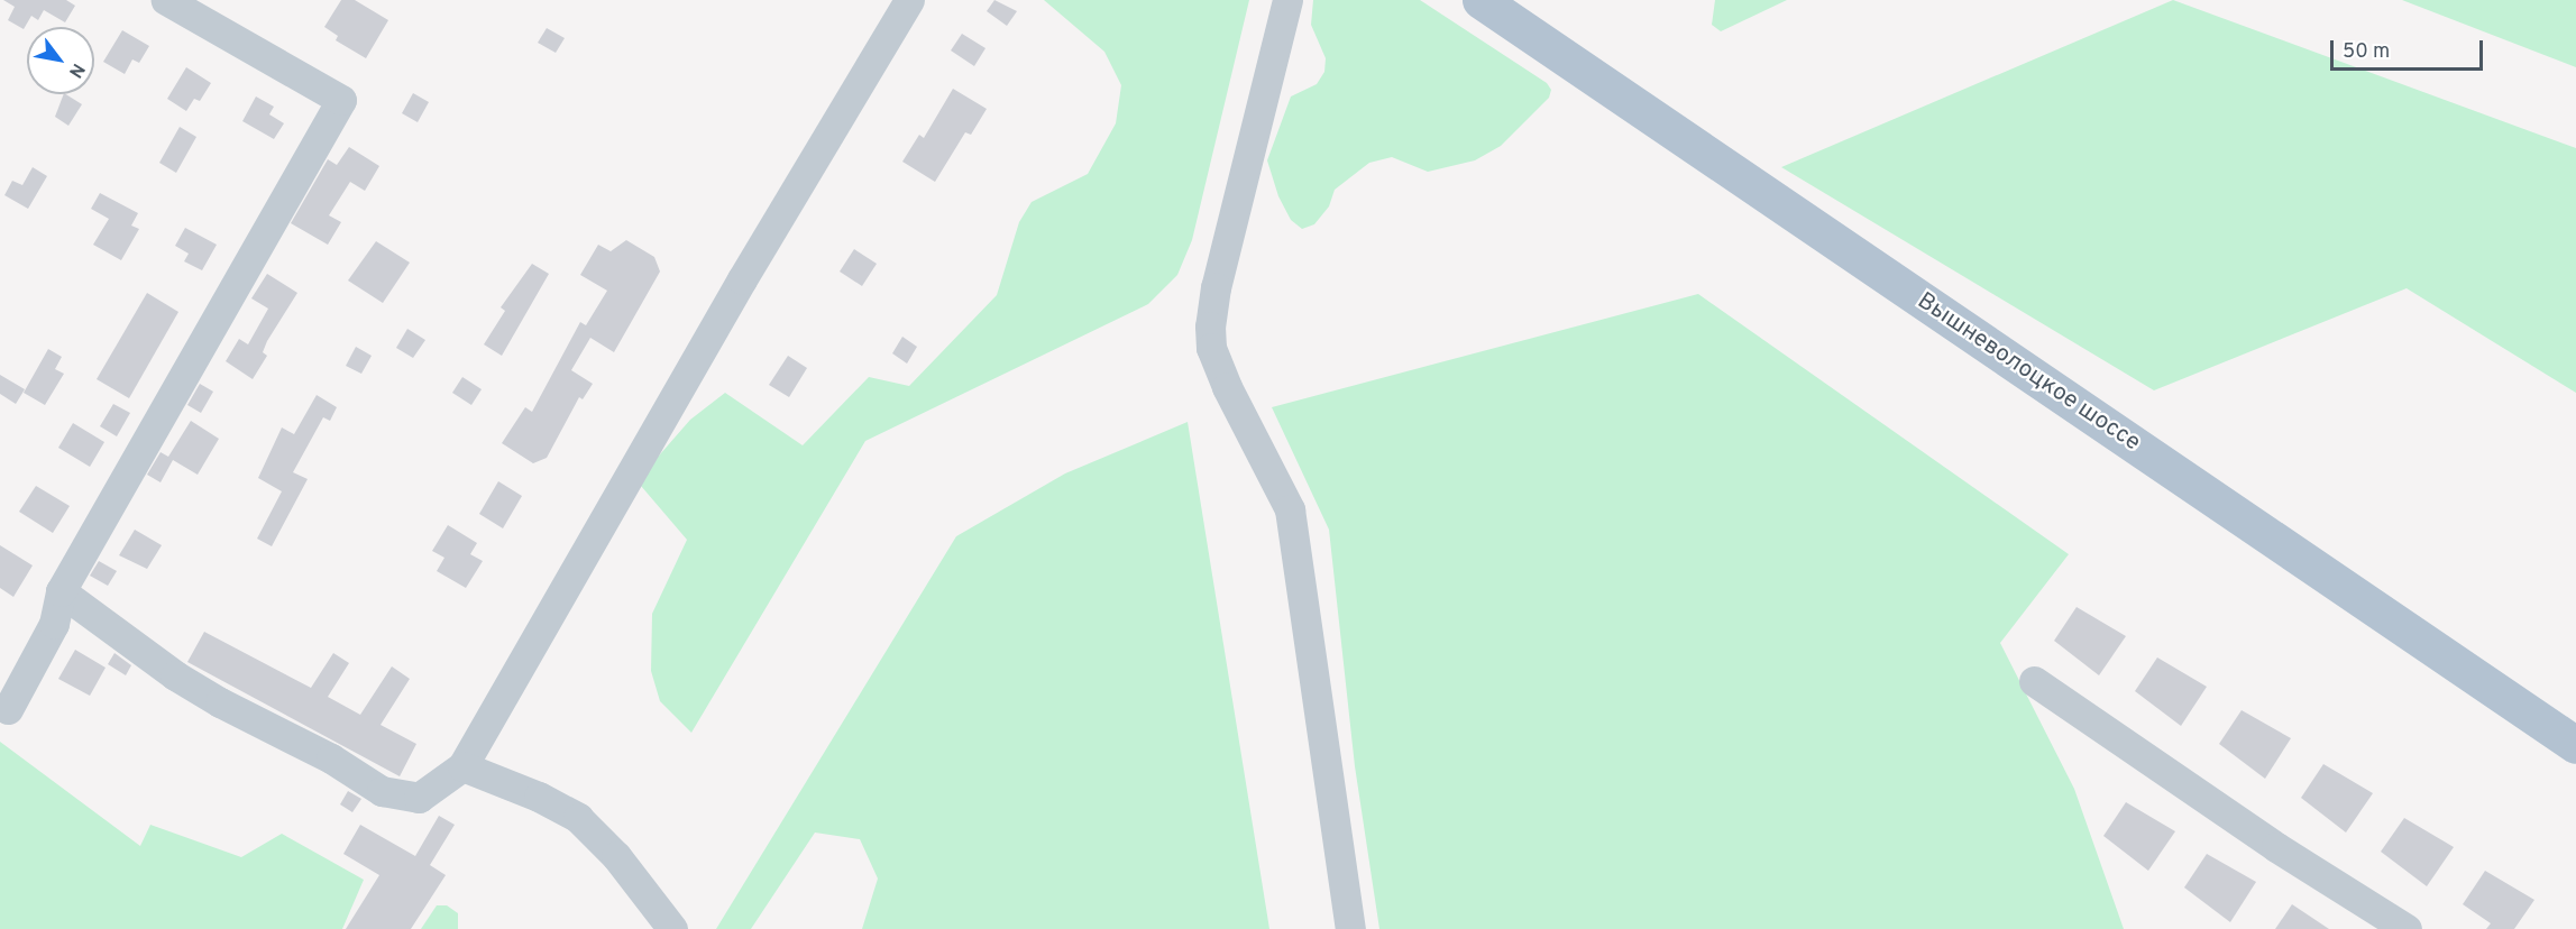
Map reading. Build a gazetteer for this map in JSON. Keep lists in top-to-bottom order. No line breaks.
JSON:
{"streets":{"main road":["Вышневолоцкое шоссе"]},"scale_bar":"50 m","north":"bottom right"}
